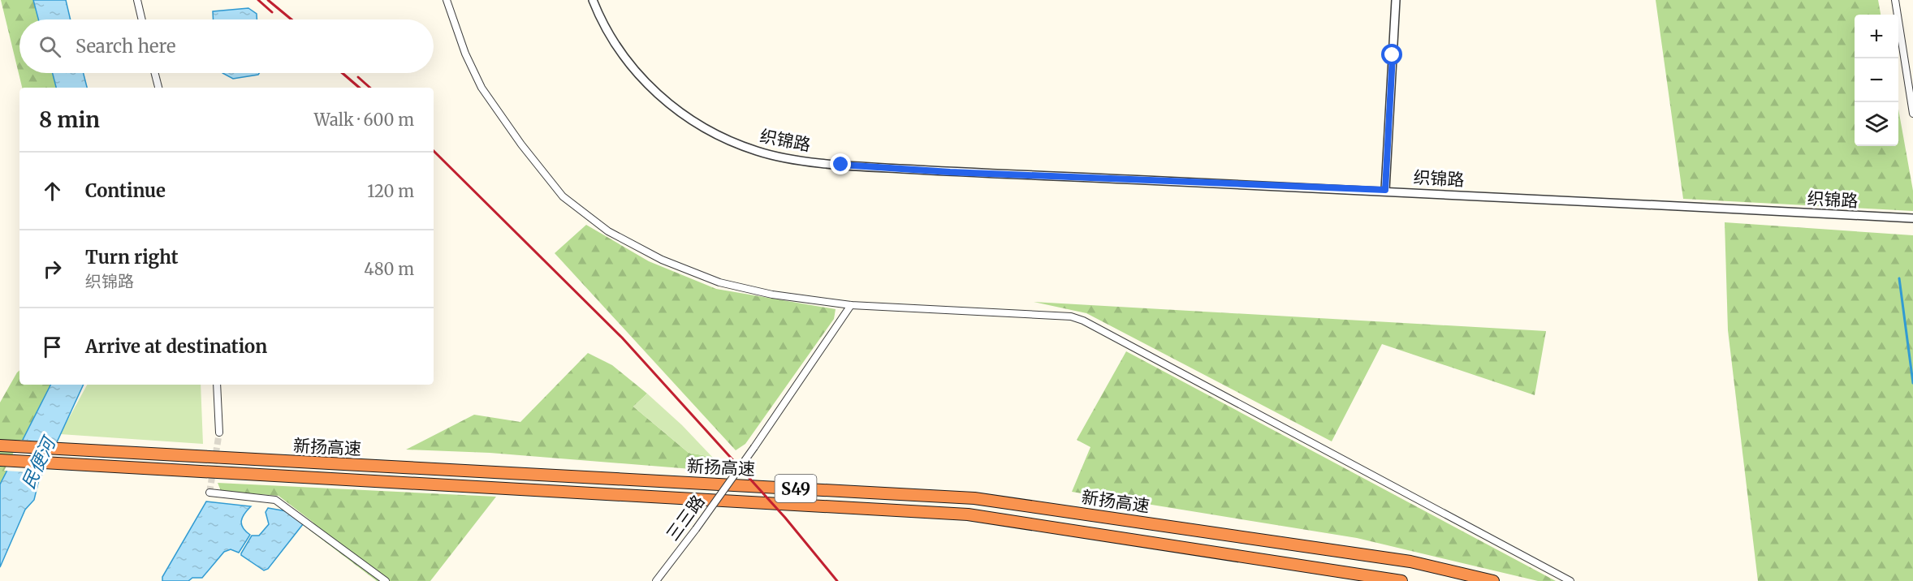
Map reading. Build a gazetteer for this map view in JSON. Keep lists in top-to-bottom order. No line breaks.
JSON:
{"streets":{"highway":["新扬高速","S49"],"street":["织锦路","三三路"]},"water":["民便河"],"page":{"map_buttons":["+","−"],"search":"Search here","heading":["8 min","Walk · 600 m"],"list":[["Continue","120 m"],["Turn right","织锦路","480 m"],"Arrive at destination"]}}
